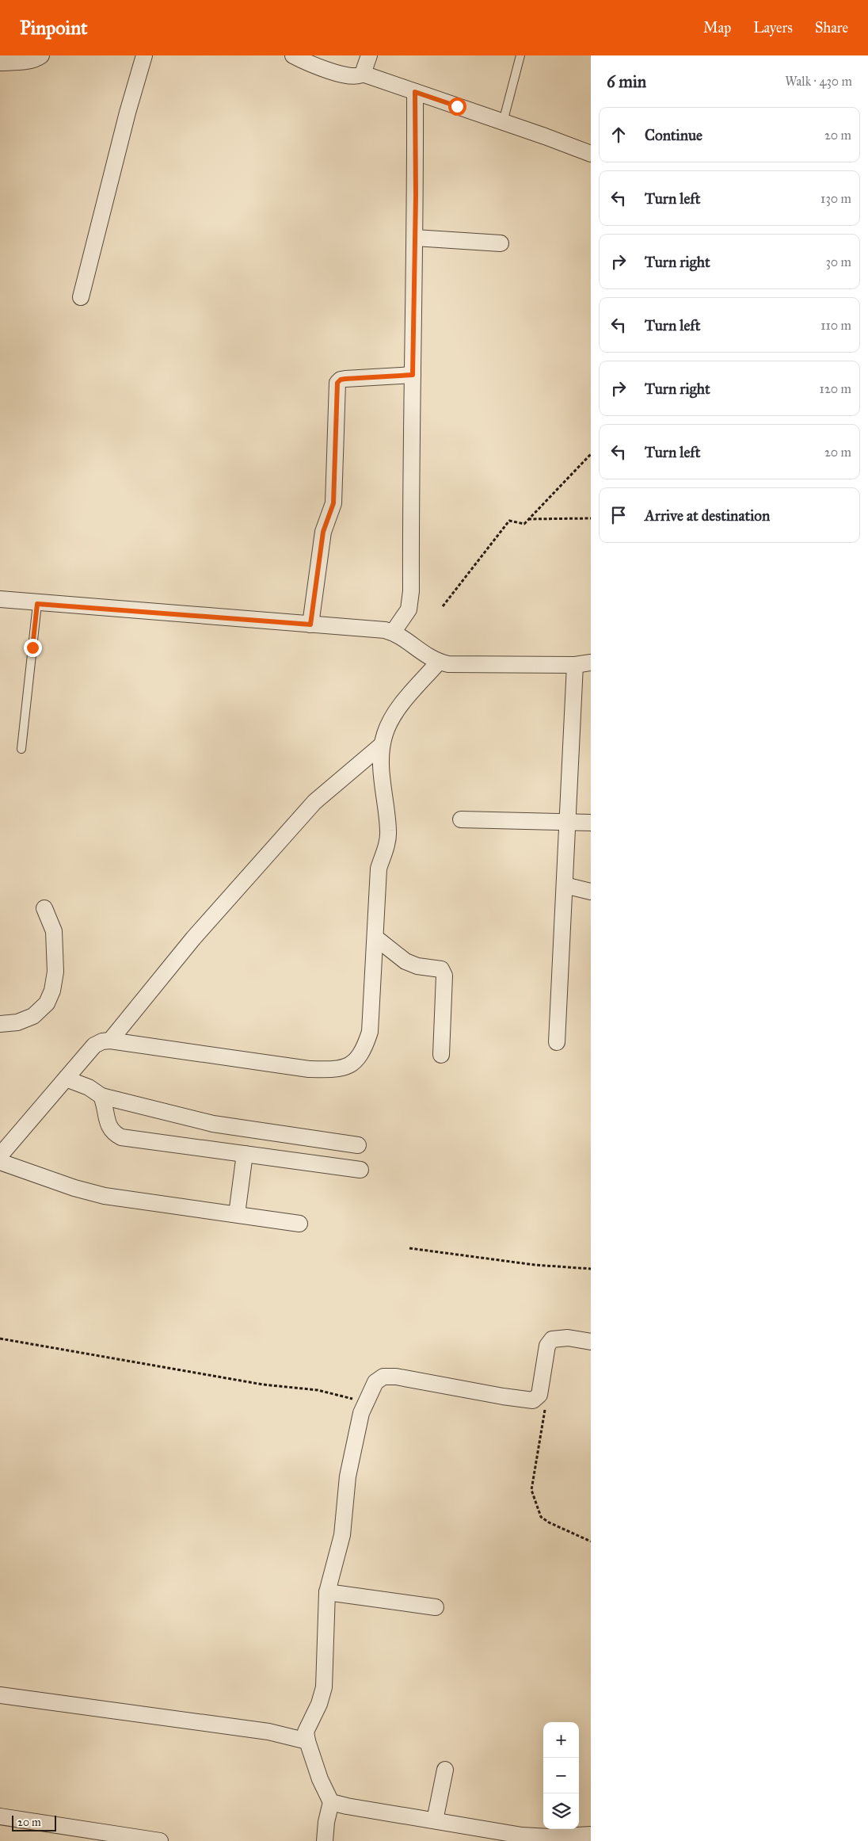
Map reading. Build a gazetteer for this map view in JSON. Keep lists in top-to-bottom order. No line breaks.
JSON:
{"scale_bar":"20 m","page":{"header":"Pinpoint","nav":["Map","Layers","Share"],"heading":["6 min","Walk · 430 m"],"list":[["Continue","20 m"],["Turn left","130 m"],["Turn right","30 m"],["Turn left","110 m"],["Turn right","120 m"],["Turn left","20 m"],"Arrive at destination"],"map_buttons":["+","−"],"scale":"20 m"}}
